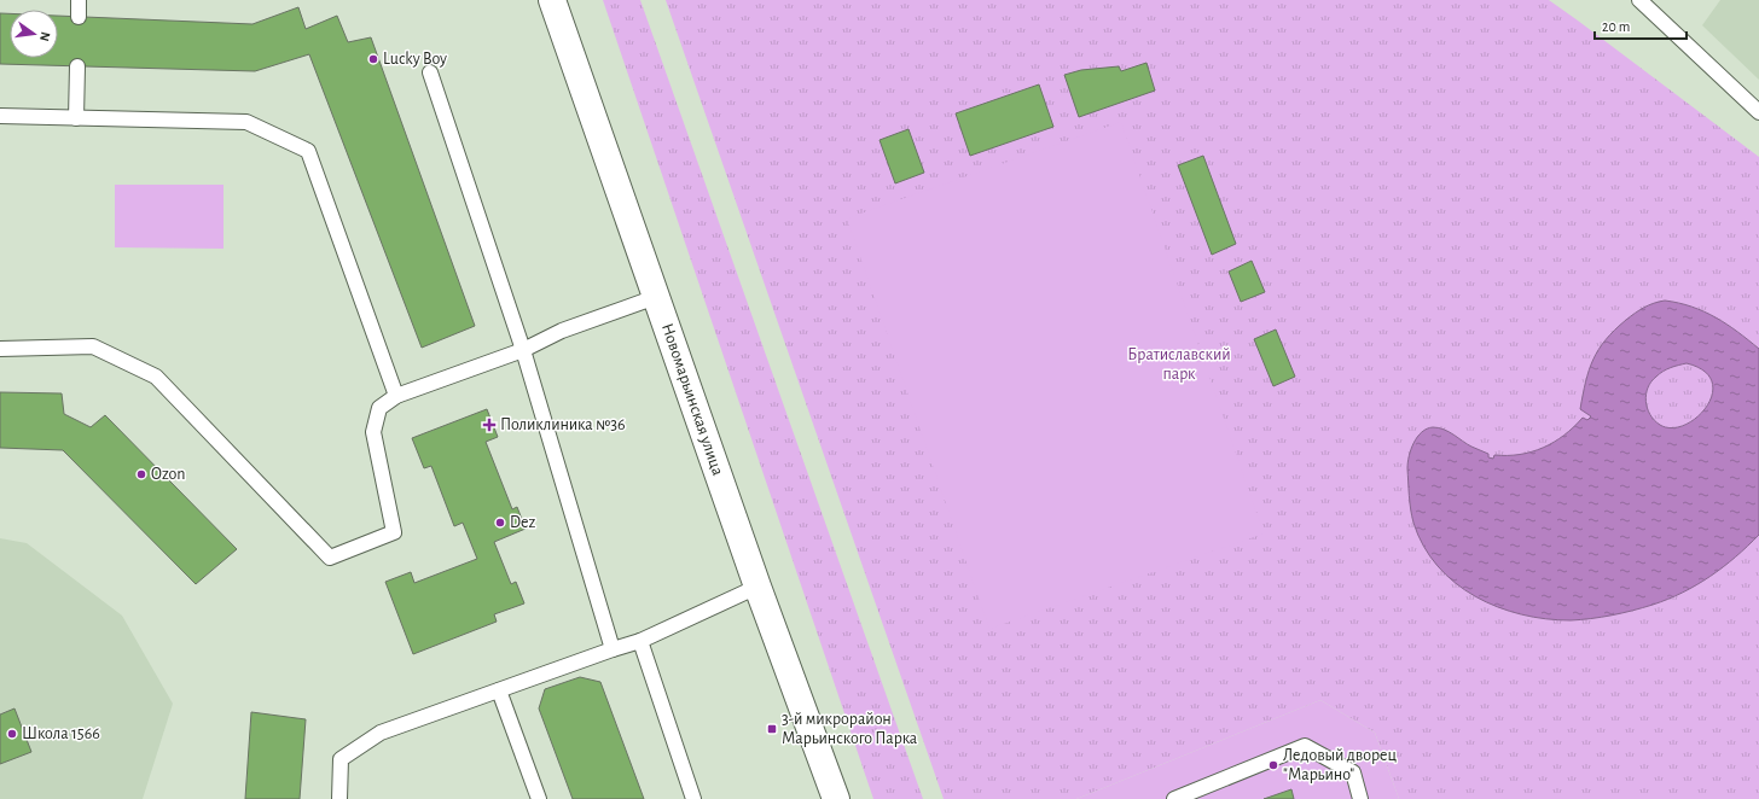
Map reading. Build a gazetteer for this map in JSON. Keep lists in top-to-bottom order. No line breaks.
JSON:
{"streets":{"street":["Новомарьинская улица"]},"parks":["Братиславский парк"],"places":{"other":["Lucky Boy","Ozon","Dez","Школа 1566","Ледовый дворец \"Марьино\""],"health":["Поликлиника №36"],"transit":["3-й микрорайон Марьинского Парка"]},"scale_bar":"20 m","north":"right"}
